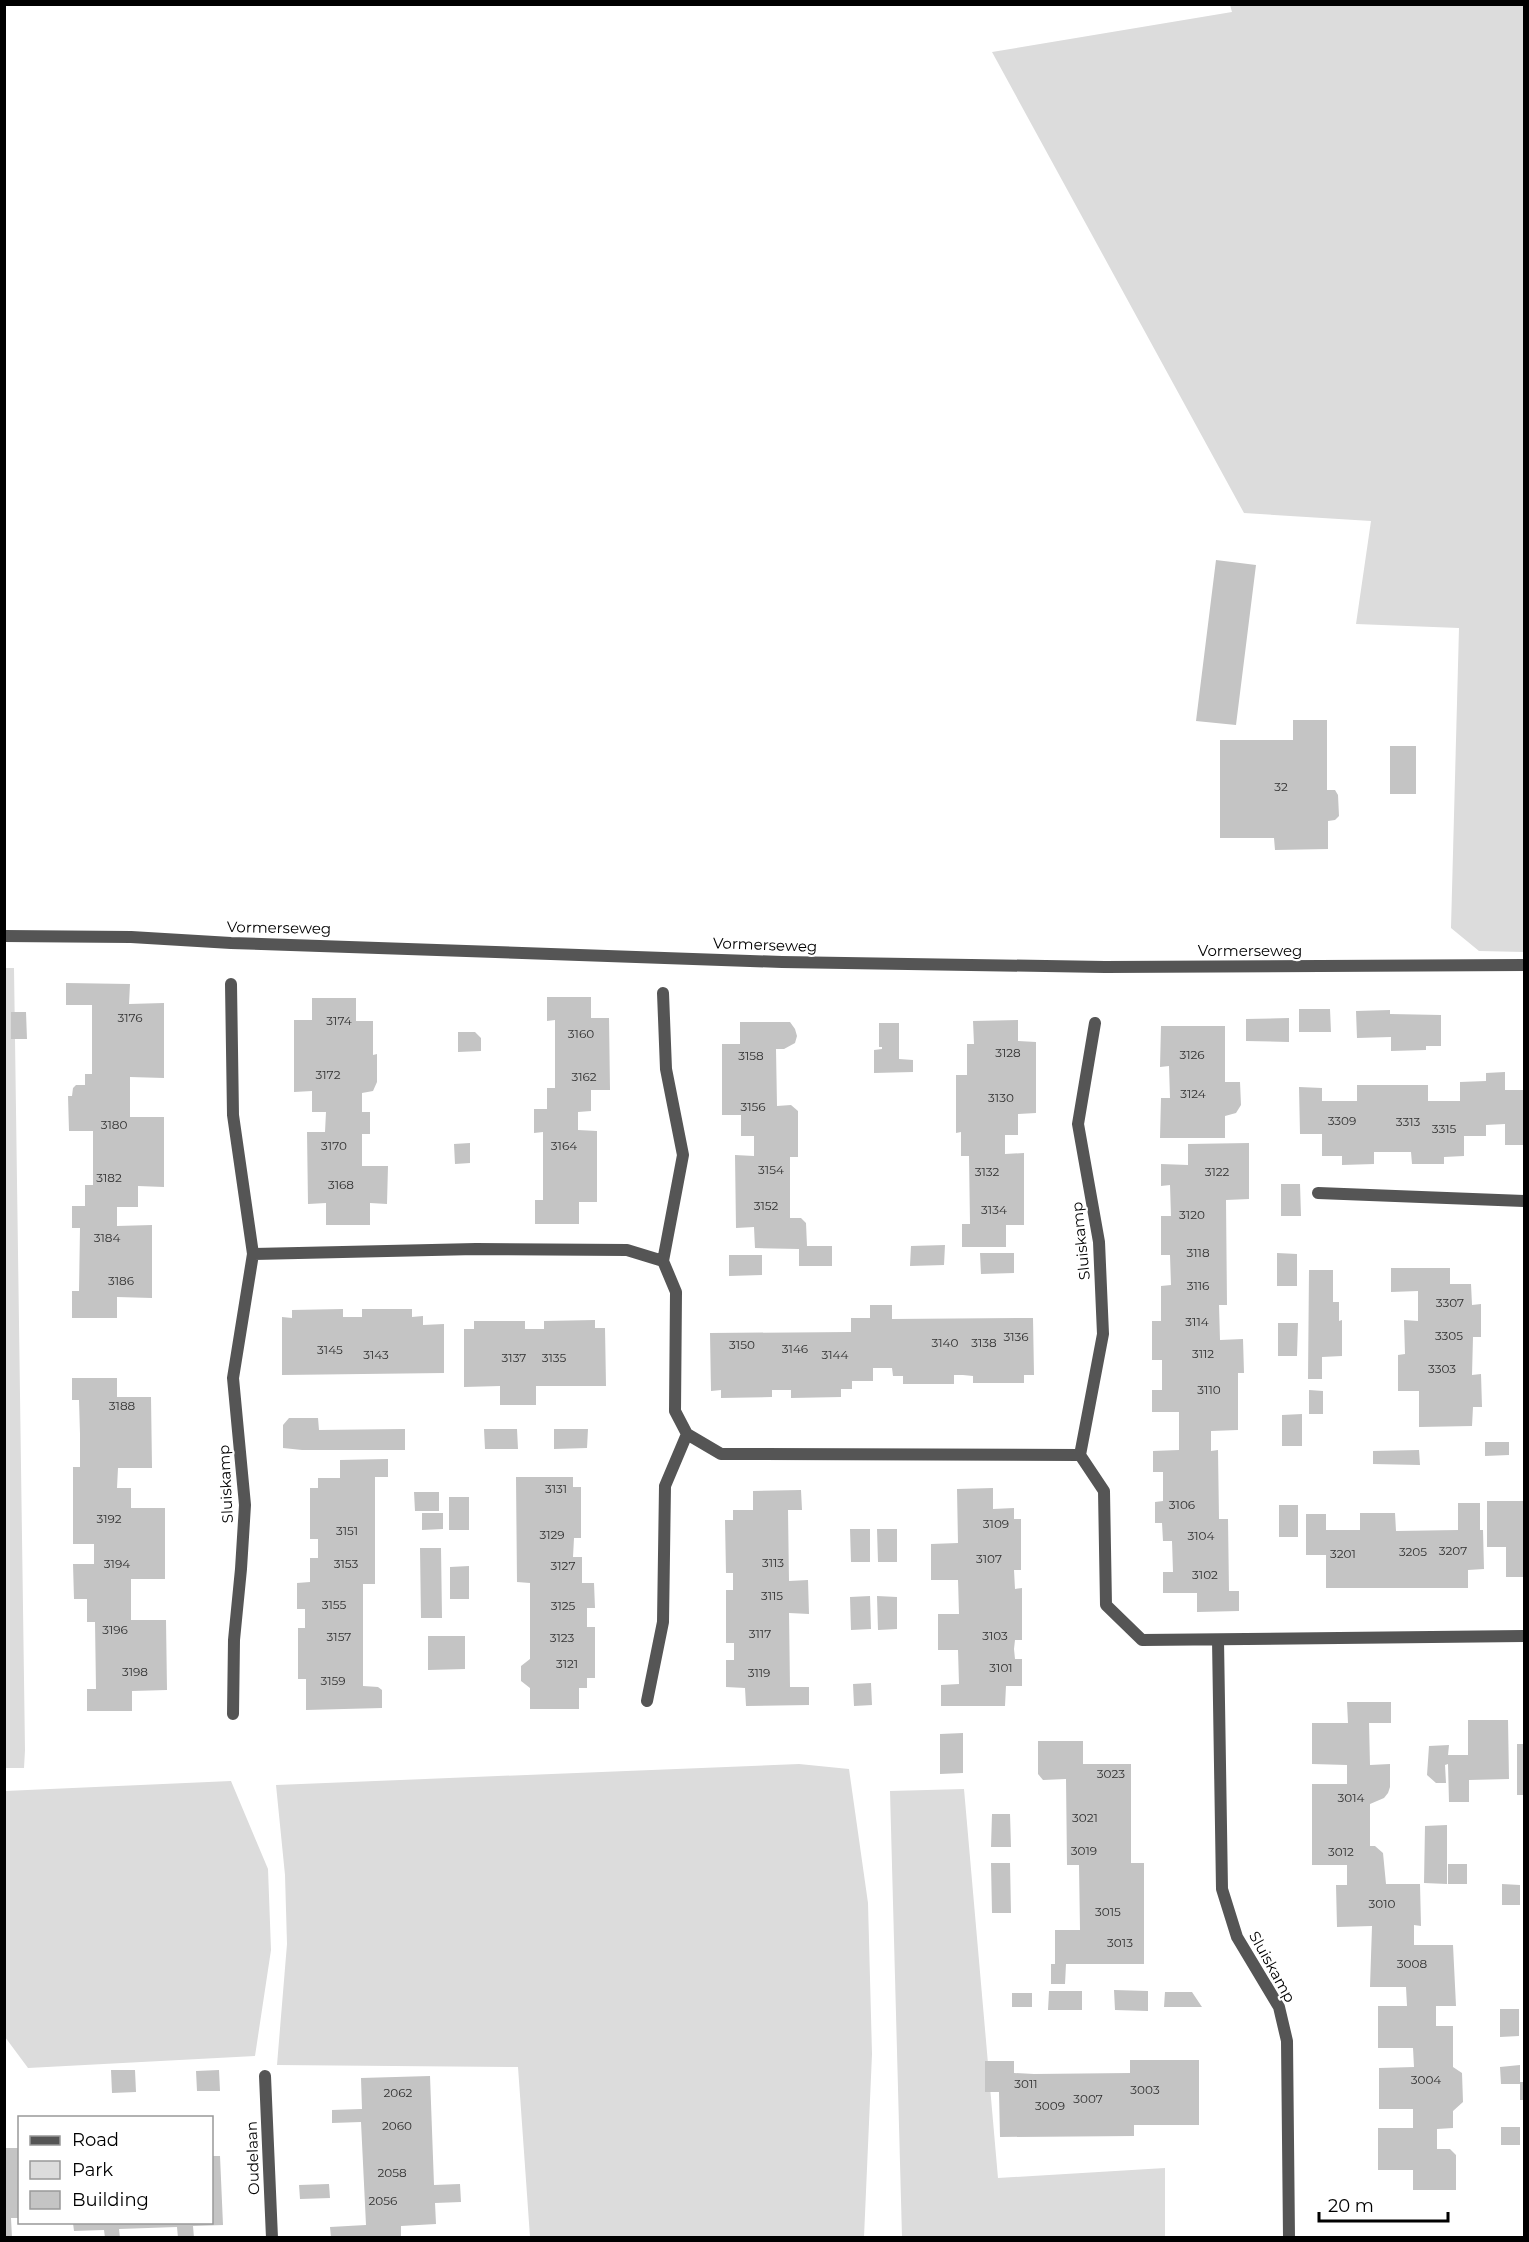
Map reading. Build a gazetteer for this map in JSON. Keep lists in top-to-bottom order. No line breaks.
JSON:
{"streets":{"street":["Vormerseweg","Sluiskamp","Oudelaan"]},"house_numbers":["32","3176","3174","3160","3128","3126","3158","3172","3162","3124","3130","3156","3309","3313","3180","3315","3170","3164","3154","3132","3122","3182","3168","3152","3134","3120","3184","3118","3186","3116","3307","3114","3305","3136","3140","3138","3150","3146","3145","3112","3143","3144","3137","3135","3303","3110","3188","3131","3106","3192","3109","3151","3129","3104","3207","3205","3201","3107","3113","3194","3153","3127","3102","3115","3155","3125","3196","3117","3103","3157","3123","3121","3101","3198","3119","3159","3023","3014","3021","3019","3012","3010","3015","3013","3008","3004","3011","3003","2062","3007","3009","2060","2058","2056"],"legend":["Road","Park","Building"],"scale_bar":"20 m"}
